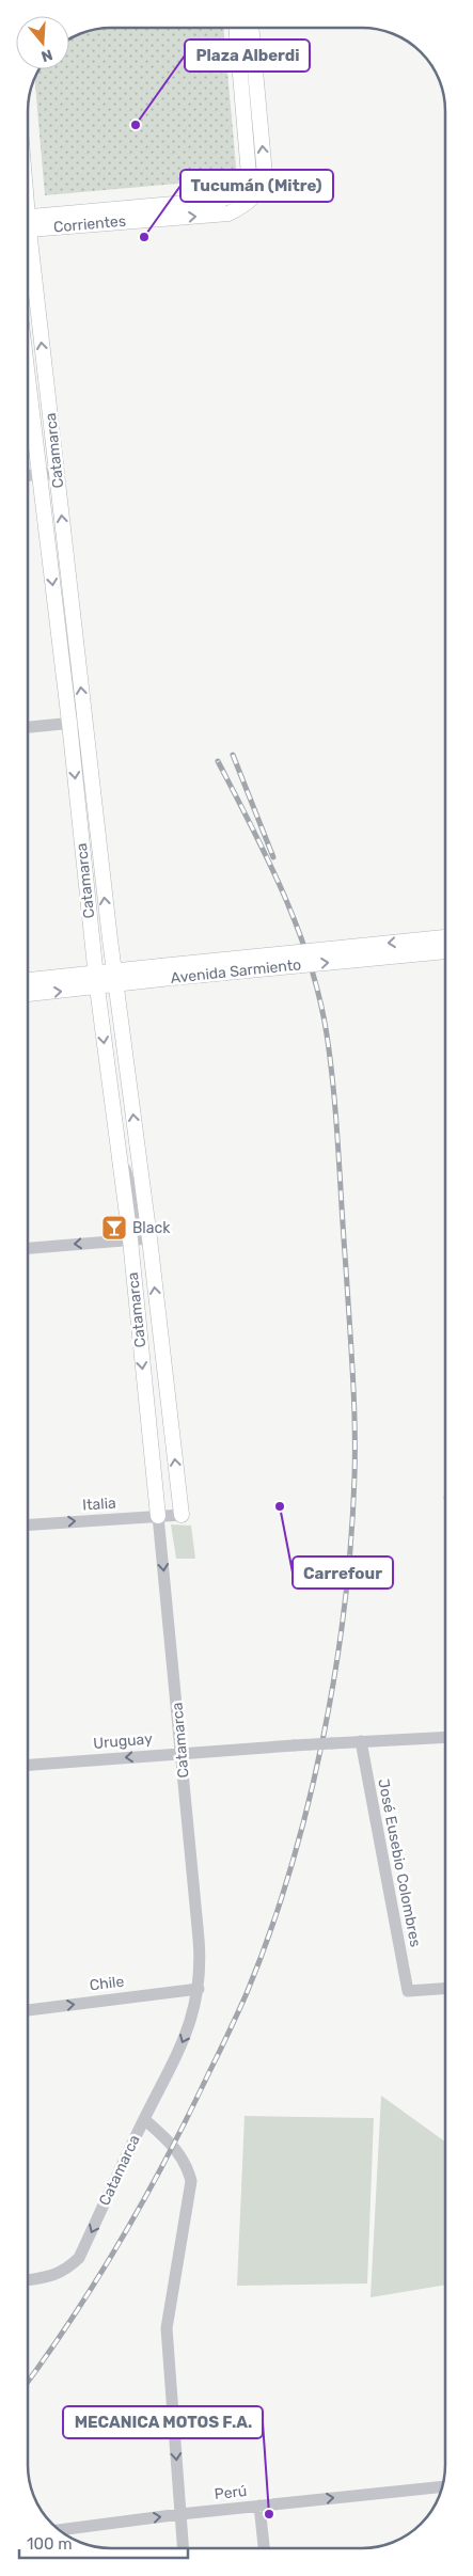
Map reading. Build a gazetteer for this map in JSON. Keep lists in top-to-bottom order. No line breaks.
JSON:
{"streets":{"main road":["Corrientes","Catamarca","Avenida Sarmiento"],"street":["Italia","Uruguay","José Eusebio Colombres","Chile","Perú"]},"crossings":[["Catamarca","Avenida Sarmiento"],["Catamarca","Italia"],["Catamarca","Uruguay"],["Catamarca","Chile"],["Uruguay","José Eusebio Colombres"]],"one_way":["Italia","Uruguay","Chile","Perú"],"places":{"other":["Plaza Alberdi","Tucumán (Mitre)","Carrefour","MECANICA MOTOS F.A."],"bar":["Black"]},"scale_bar":"100 m","north":"bottom"}
